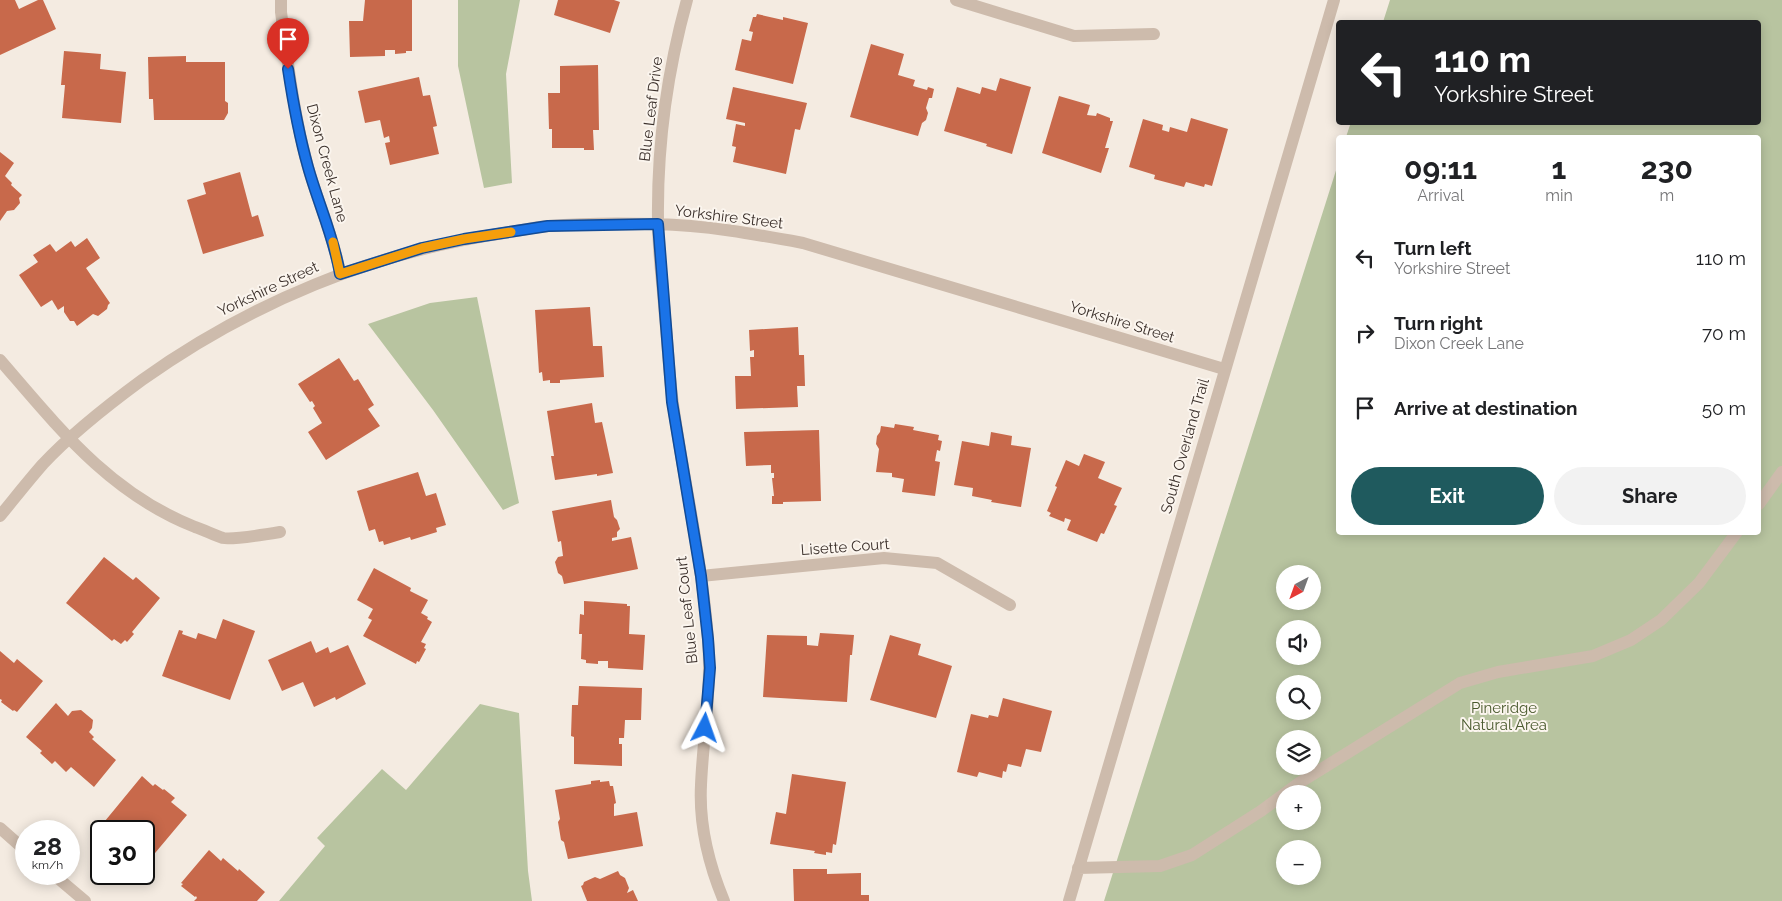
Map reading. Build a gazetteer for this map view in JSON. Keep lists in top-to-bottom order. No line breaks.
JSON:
{"streets":{"street":["Blue Leaf Drive","Dixon Creek Lane","Yorkshire Street","South Overland Trail","Lisette Court","Blue Leaf Court"]},"crossings":[["Blue Leaf Drive","Yorkshire Street"],["Blue Leaf Drive","Blue Leaf Court"],["Dixon Creek Lane","Yorkshire Street"],["Yorkshire Street","South Overland Trail"],["Yorkshire Street","Blue Leaf Court"],["Lisette Court","Blue Leaf Court"]],"parks":["Pineridge Natural Area"],"north":"bottom left","page":{"turn":["110 m","Yorkshire Street"],"eta":["09:11","Arrival","1","min","230","m"],"list":[{"name":"Turn left","note":"Yorkshire Street","value":"110 m"},{"name":"Turn right","note":"Dixon Creek Lane","value":"70 m"},{"name":"Arrive at destination","value":"50 m"}],"buttons":["Exit","Share"],"map_buttons":["+","−"],"speed":"28 km/h","limit":"30"}}
